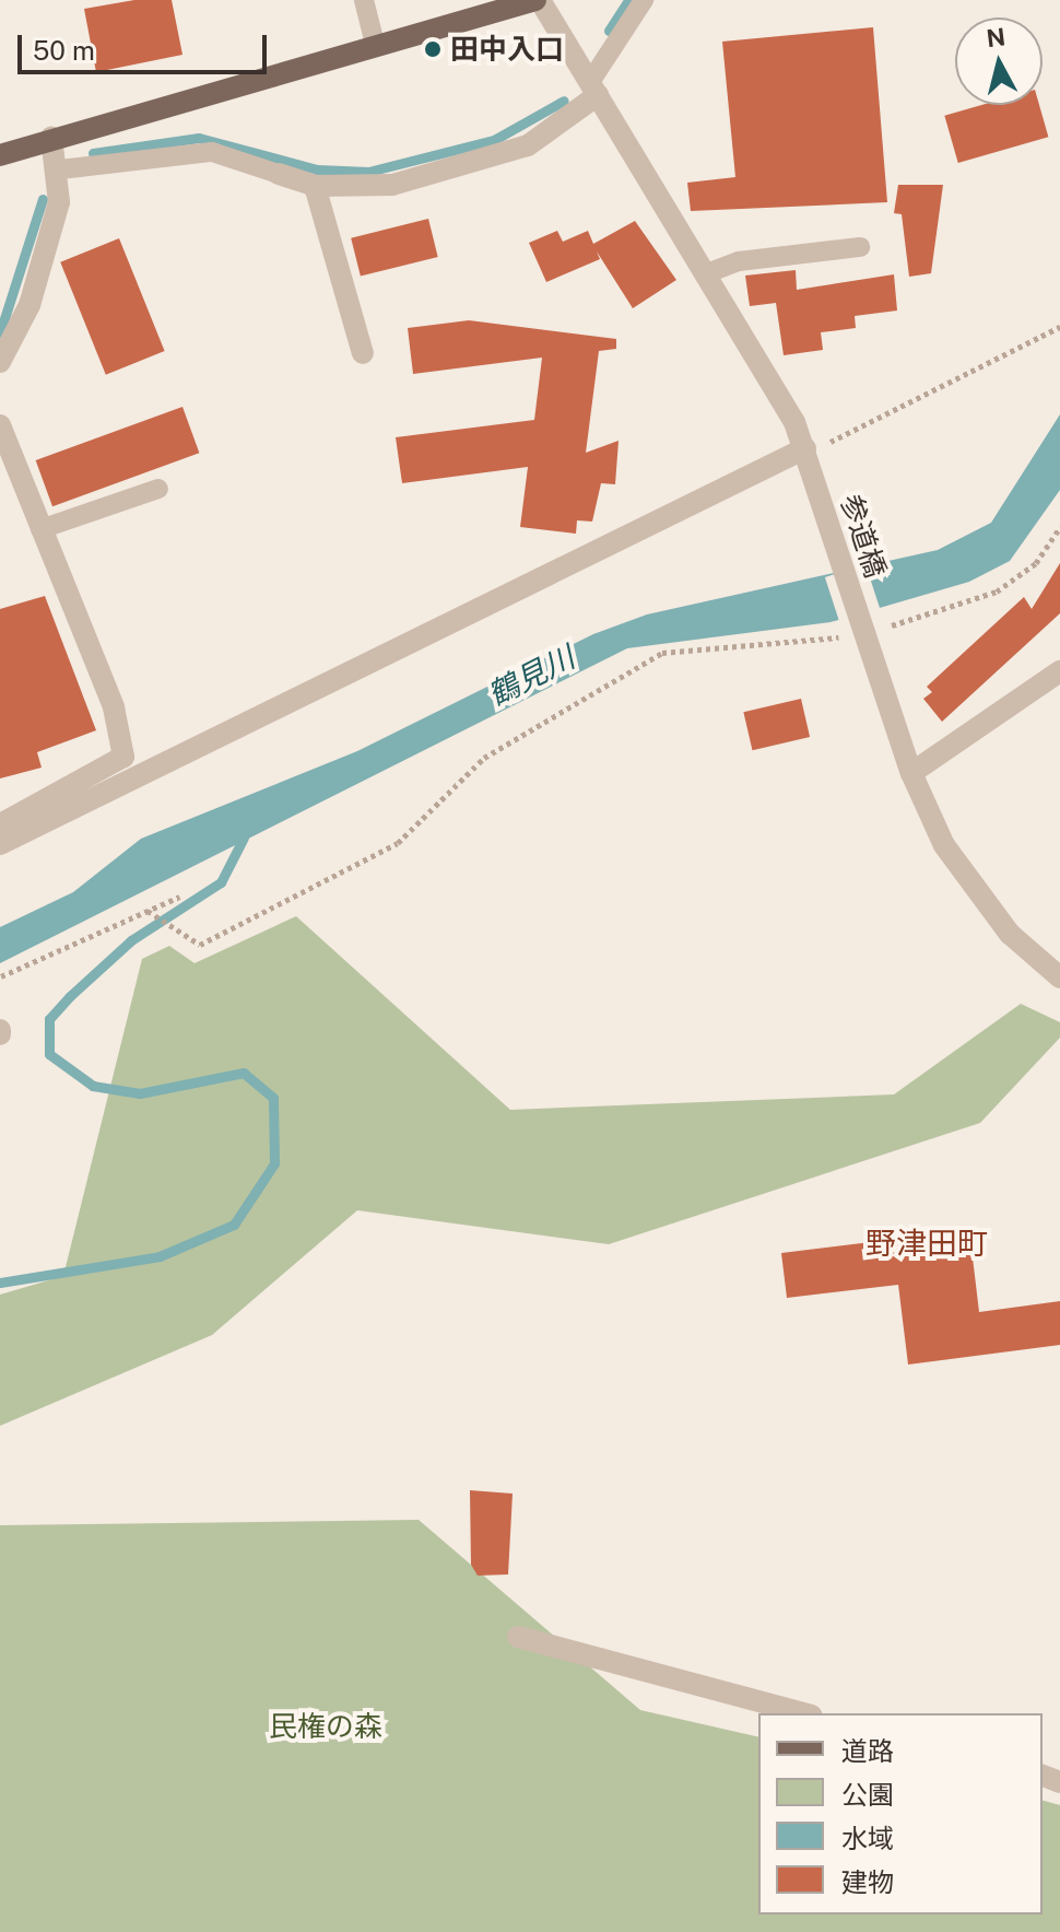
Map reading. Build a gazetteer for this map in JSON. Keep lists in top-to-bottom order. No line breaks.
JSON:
{"streets":{"street":["参道橋"]},"districts":["野津田町"],"water":["鶴見川"],"parks":["民権の森"],"places":["田中入口"],"legend":["道路","公園","水域","建物"],"scale_bar":"50 m","north":"top"}
